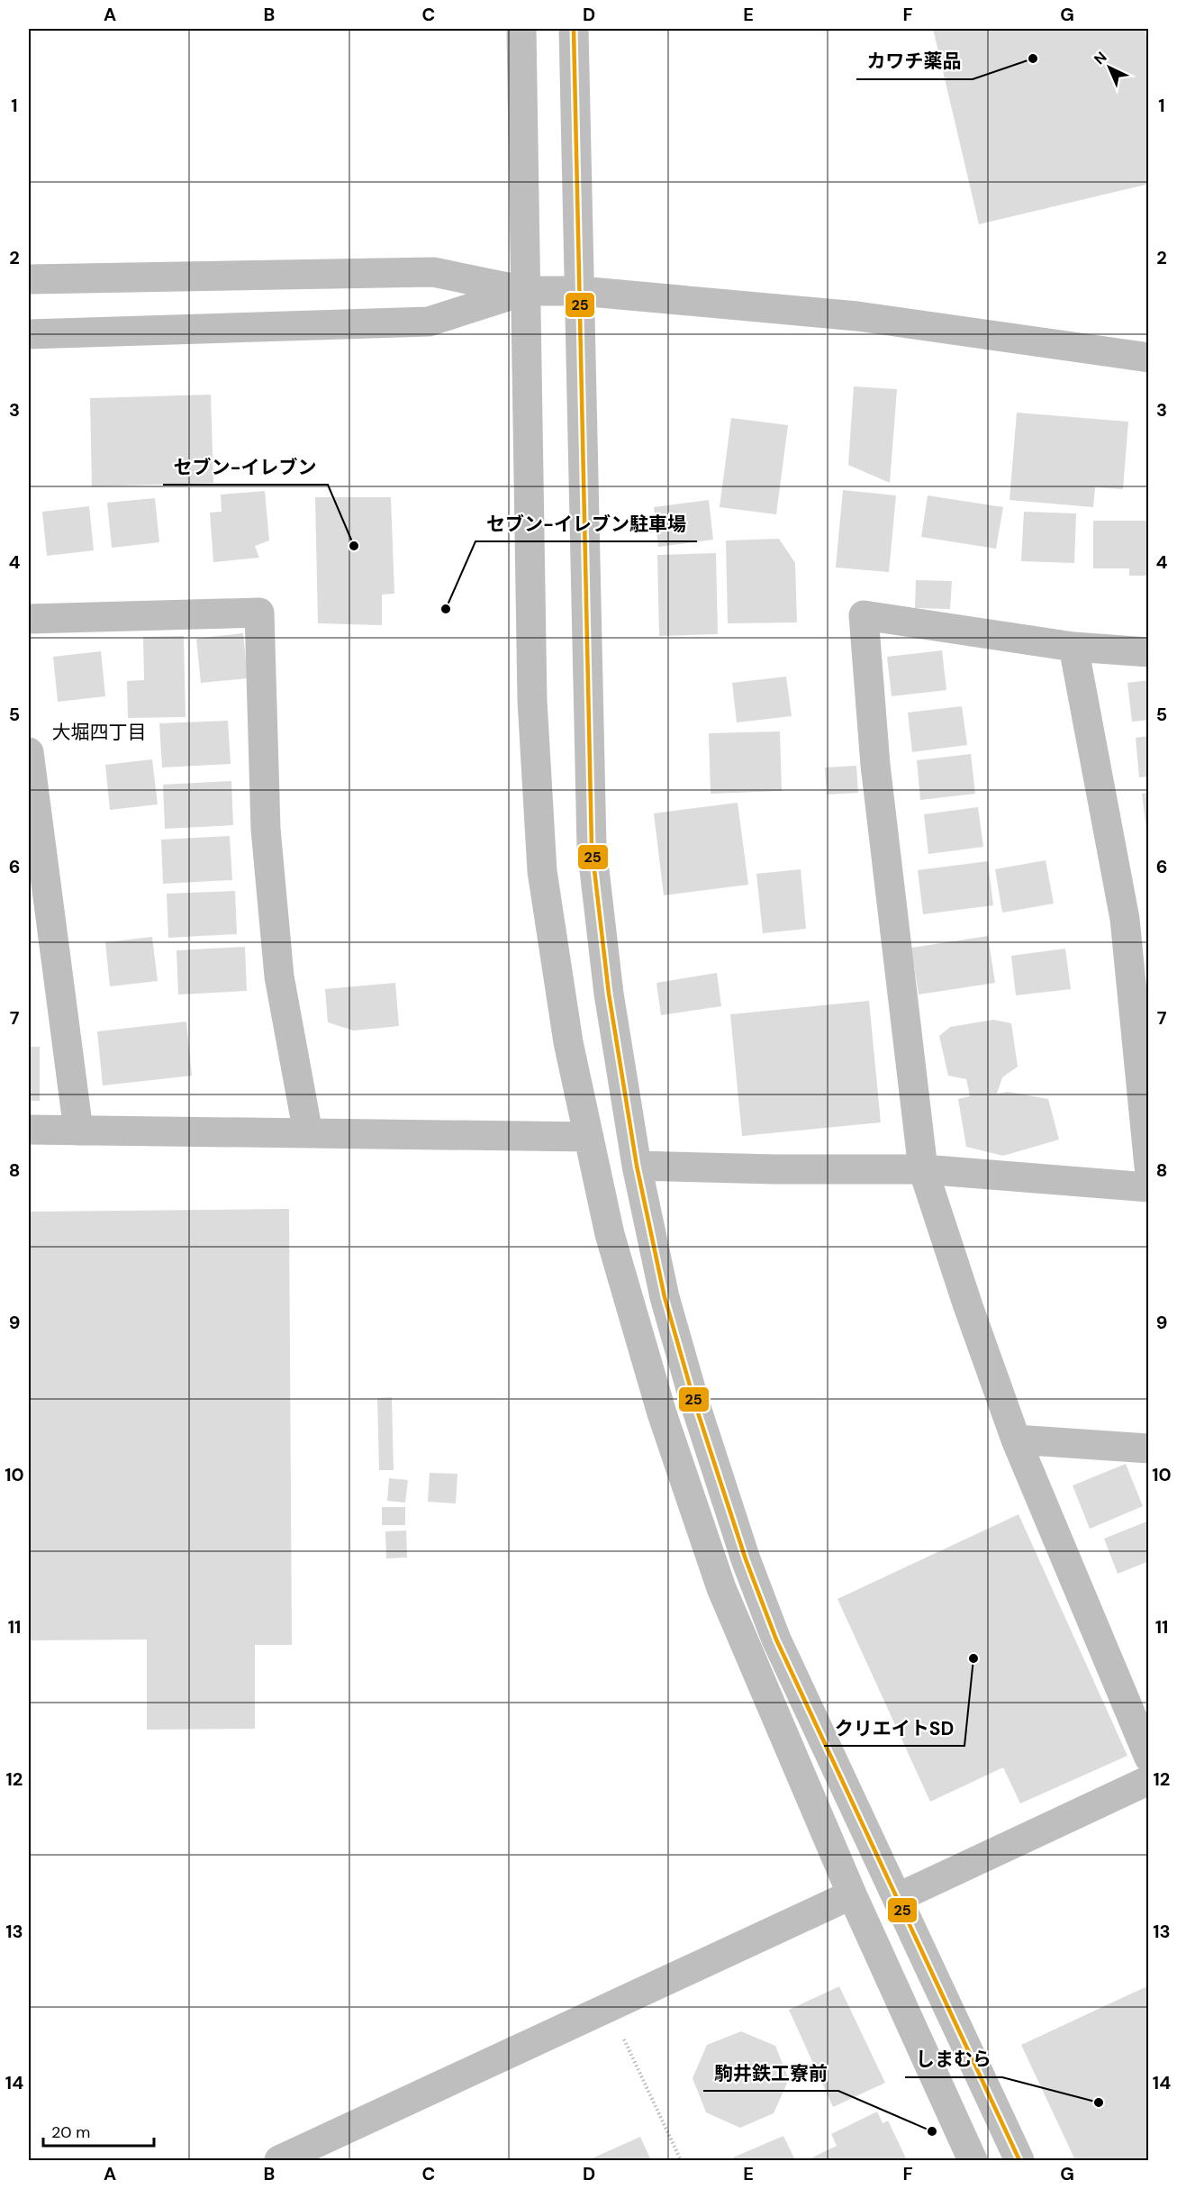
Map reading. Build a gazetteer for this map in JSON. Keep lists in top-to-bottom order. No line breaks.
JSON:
{"districts":["大堀四丁目"],"places":["カワチ薬品","セブン-イレブン","セブン-イレブン駐車場","クリエイトSD","しまむら","駒井鉄工寮前"],"lines":["transit line 25"],"scale_bar":"20 m","north":"top left","grid":{"columns":["A","B","C","D","E","F","G"],"rows":["1","2","3","4","5","6","7","8","9","10","11","12","13","14"]}}
